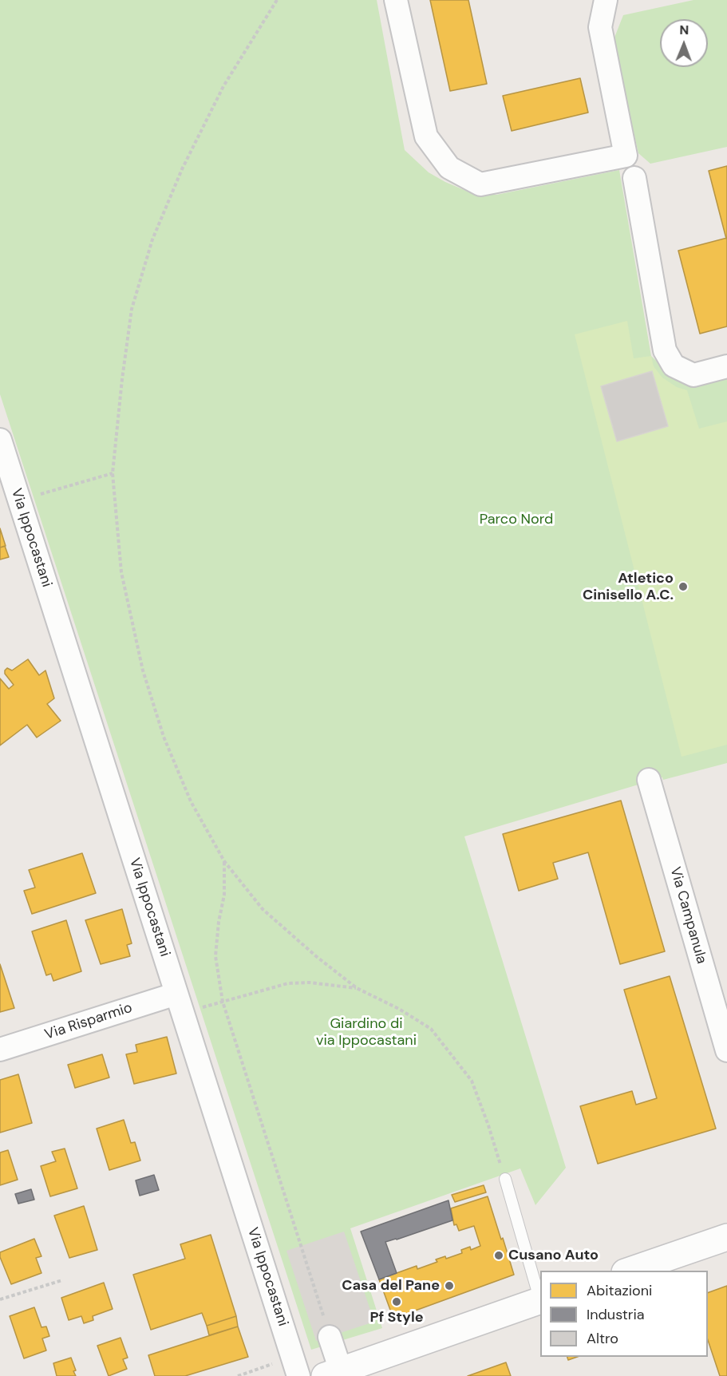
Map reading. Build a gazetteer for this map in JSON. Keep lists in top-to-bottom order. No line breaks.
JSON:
{"streets":{"street":["Via Ippocastani","Via Campanula","Via Risparmio"]},"crossings":[["Via Ippocastani","Via Risparmio"]],"parks":["Parco Nord","Giardino di via Ippocastani"],"places":["Atletico Cinisello A.C.","Cusano Auto","Casa del Pane","Pf Style"],"legend":["Abitazioni","Industria","Altro"],"north":"top"}
